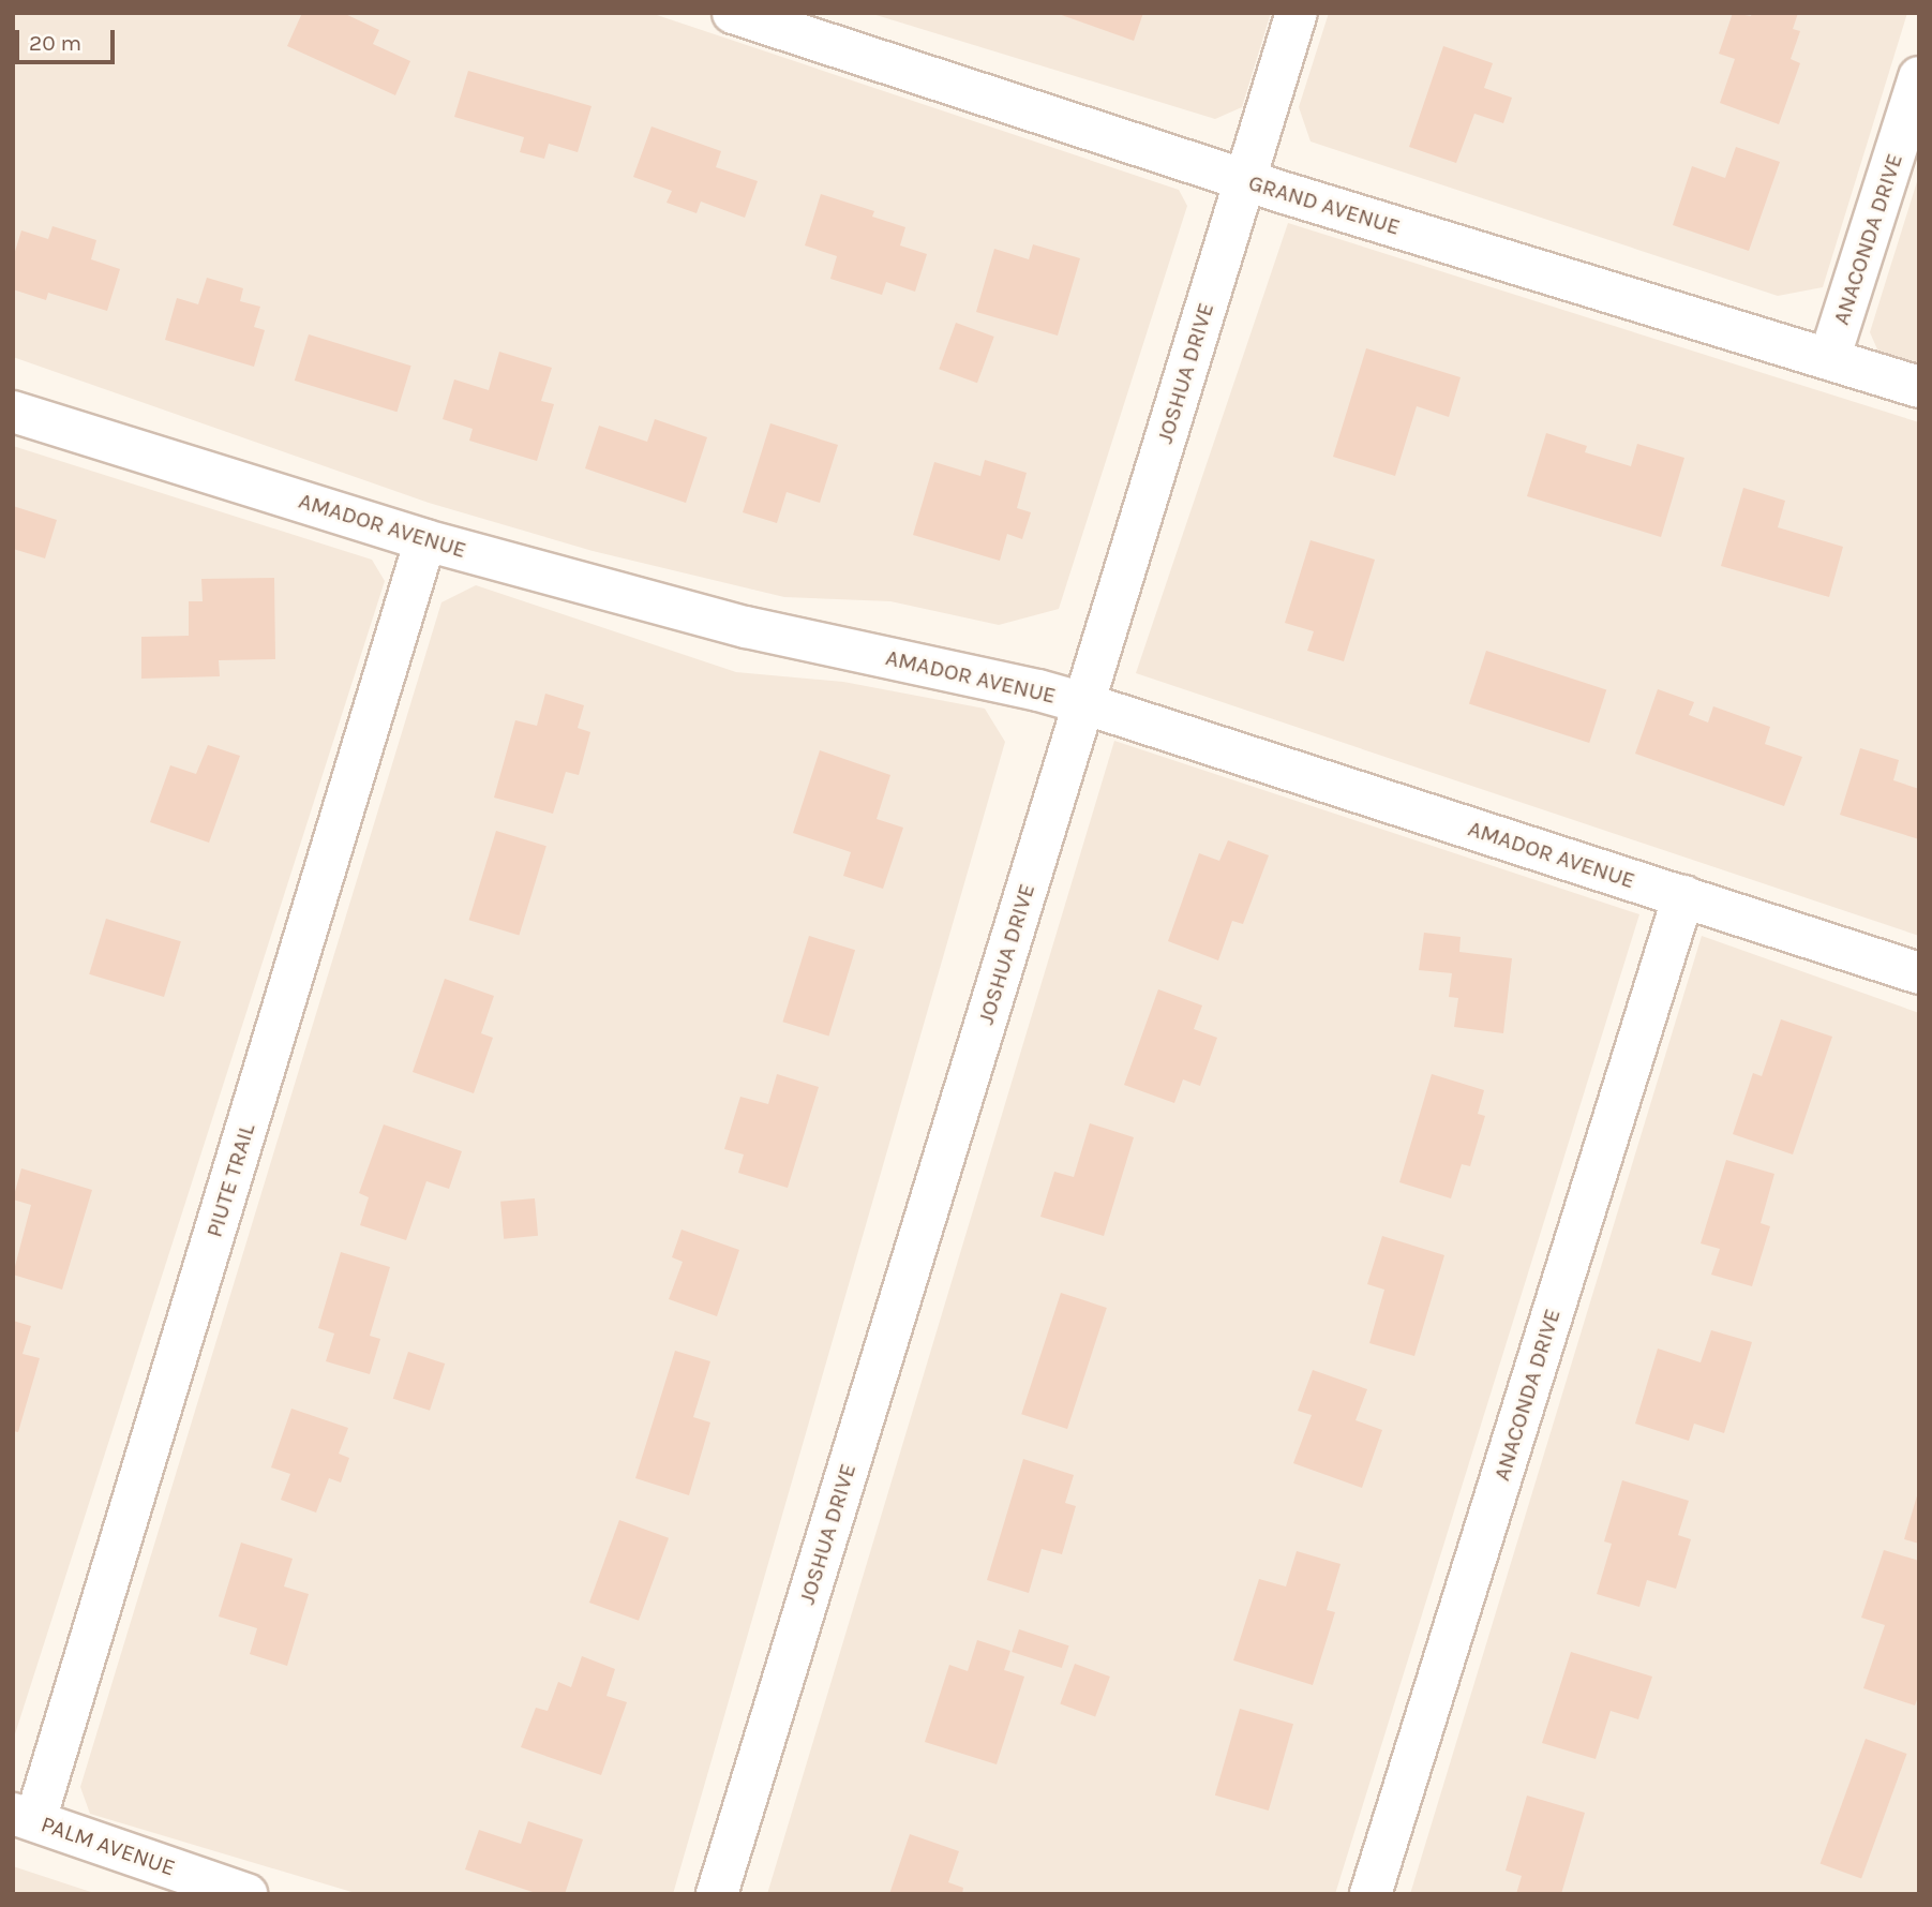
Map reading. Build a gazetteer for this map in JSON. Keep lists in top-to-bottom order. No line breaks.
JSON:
{"streets":{"street":["GRAND AVENUE","ANACONDA DRIVE","JOSHUA DRIVE","AMADOR AVENUE","PIUTE TRAIL","PALM AVENUE"]},"crossings":[["GRAND AVENUE","ANACONDA DRIVE"],["GRAND AVENUE","JOSHUA DRIVE"],["ANACONDA DRIVE","AMADOR AVENUE"],["JOSHUA DRIVE","AMADOR AVENUE"],["AMADOR AVENUE","PIUTE TRAIL"],["PIUTE TRAIL","PALM AVENUE"]],"scale_bar":"20 m"}
